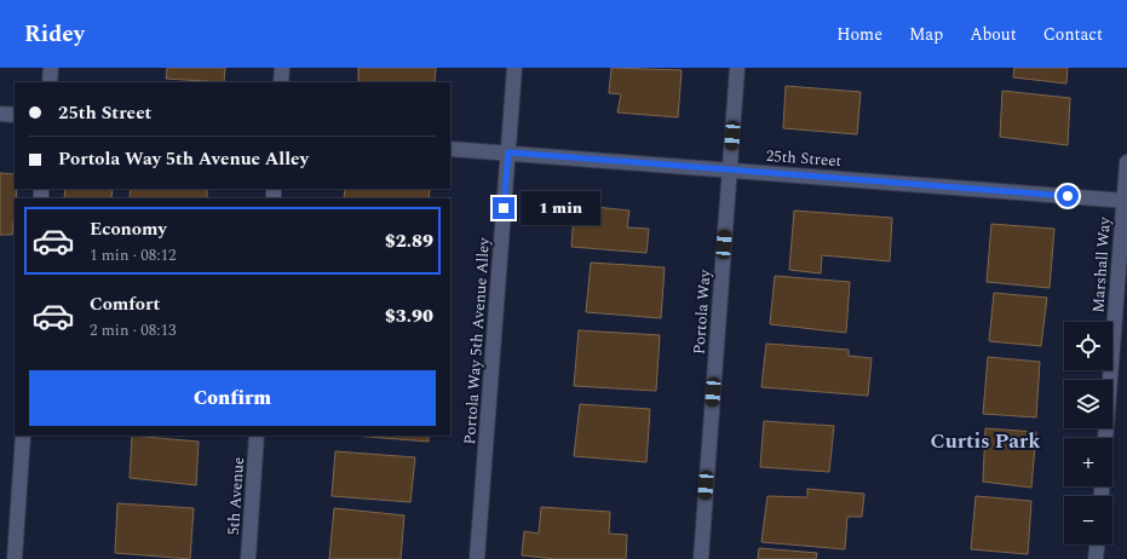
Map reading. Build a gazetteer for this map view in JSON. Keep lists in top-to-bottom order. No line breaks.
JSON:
{"streets":{"street":["25th Street","Marshall Way","Portola Way","Portola Way 5th Avenue Alley","5th Avenue"]},"crossings":[["25th Street","Marshall Way"],["25th Street","Portola Way"],["25th Street","Portola Way 5th Avenue Alley"]],"districts":["Curtis Park"],"page":{"header":"Ridey","nav":["Home","Map","About","Contact"],"banner":["25th Street","Portola Way 5th Avenue Alley"],"bubble":"1 min","list":[{"name":"Economy","note":"1 min · 08:12","value":"$2.89"},{"name":"Comfort","note":"2 min · 08:13","value":"$3.90"}],"map_buttons":["+","−"],"buttons":"Confirm"}}
